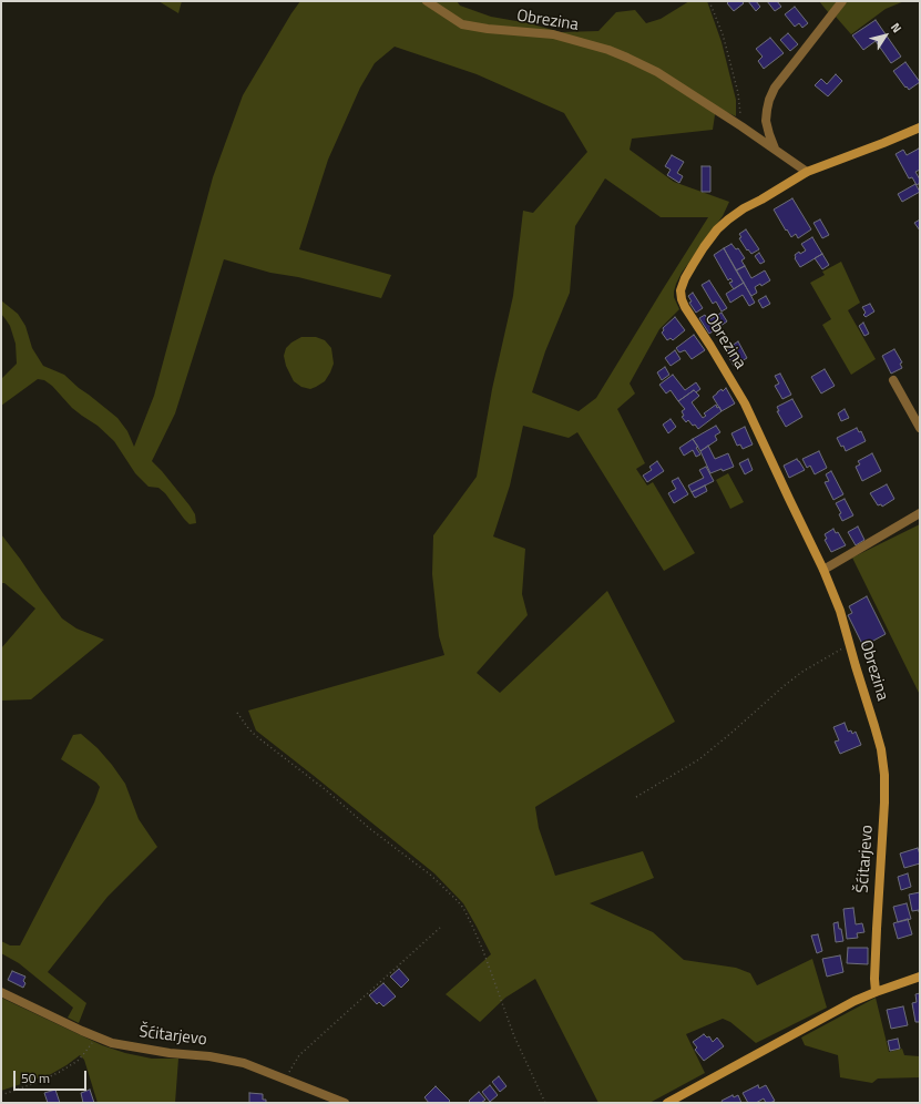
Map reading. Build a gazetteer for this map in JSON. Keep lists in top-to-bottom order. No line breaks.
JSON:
{"streets":{"street":["Obrezina","Šćitarjevo"]},"crossings":[["Obrezina","Šćitarjevo"]],"scale_bar":"50 m","north":"top right"}
